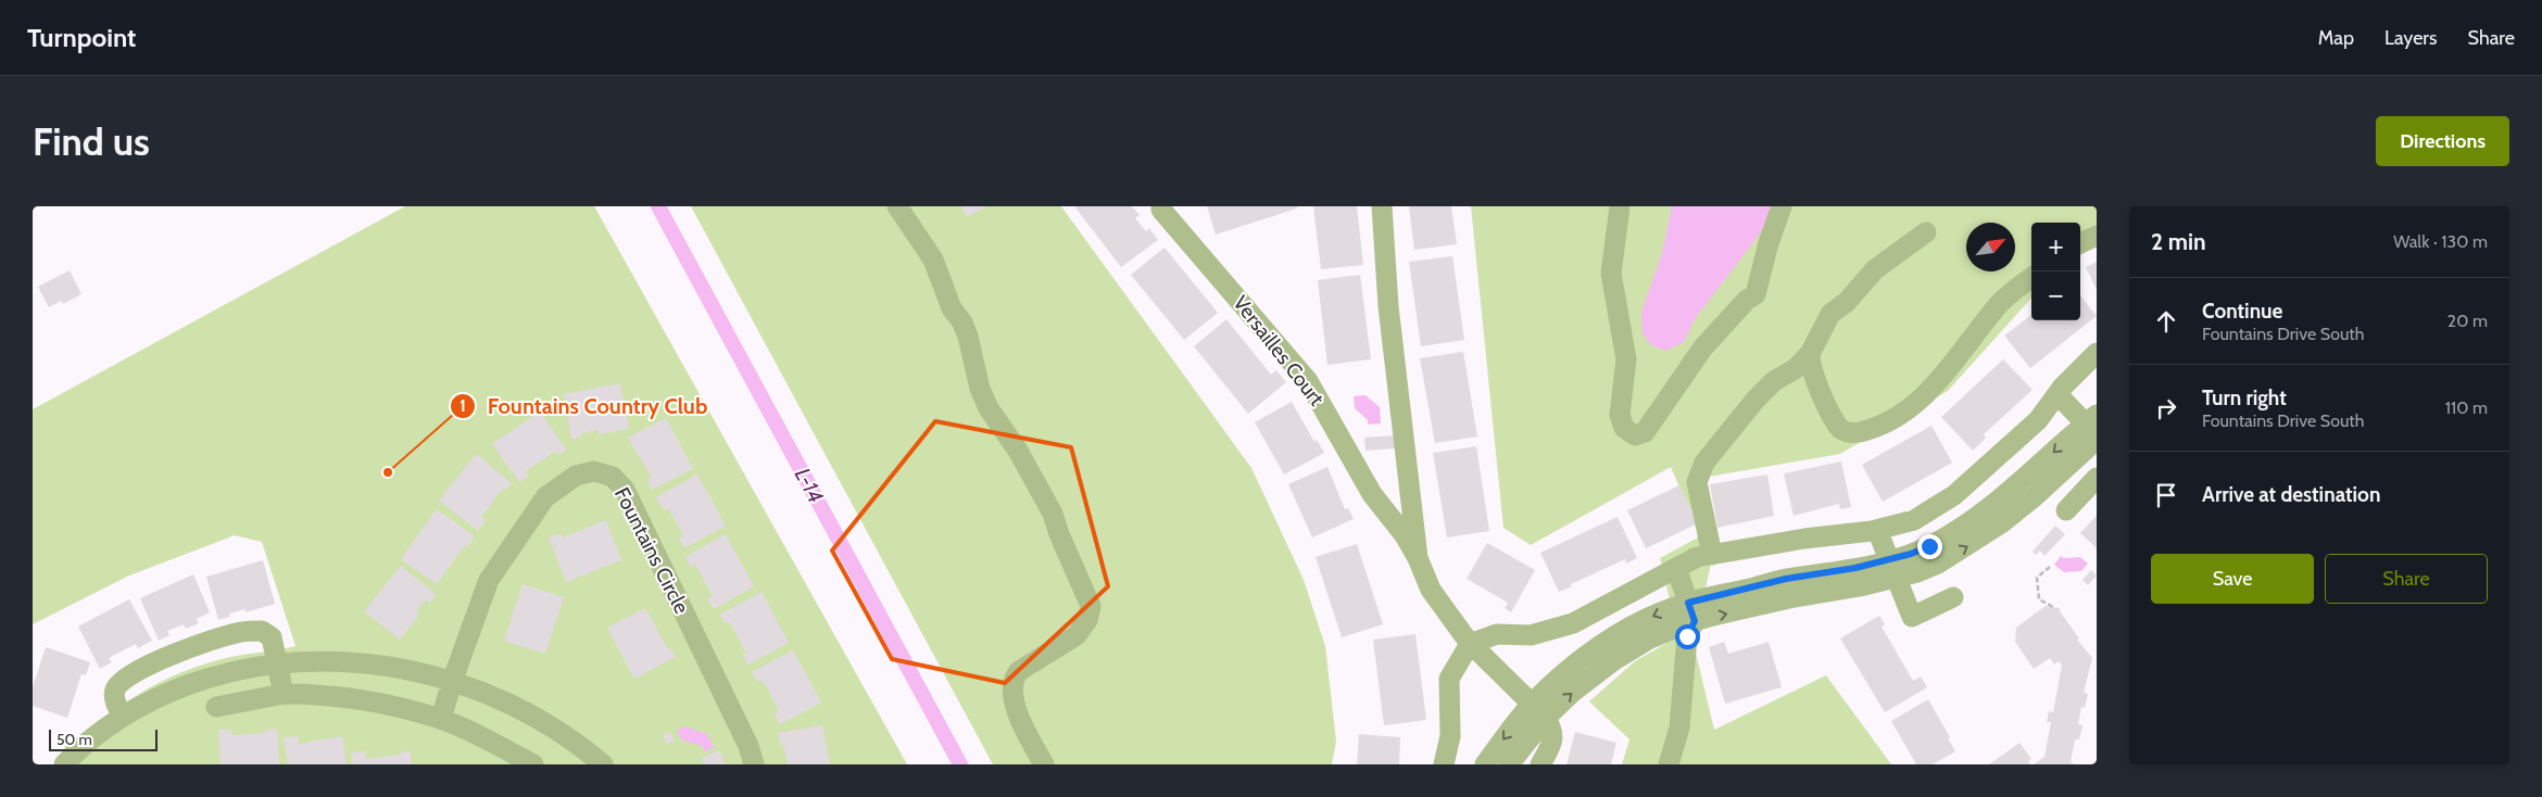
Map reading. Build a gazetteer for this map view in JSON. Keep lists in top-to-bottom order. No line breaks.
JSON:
{"streets":{"street":["Versailles Court","Fountains Circle"]},"water":["L-14"],"places":["Fountains Country Club"],"scale_bar":"50 m","north":"top right","page":{"header":"Turnpoint","nav":["Map","Layers","Share"],"buttons":["Directions",["Save","Share"]],"title":"Find us","heading":["2 min","Walk · 130 m"],"map_buttons":["+","−"],"list":[["Continue","Fountains Drive South","20 m"],["Turn right","Fountains Drive South","110 m"],"Arrive at destination"],"scale":"50 m"}}
